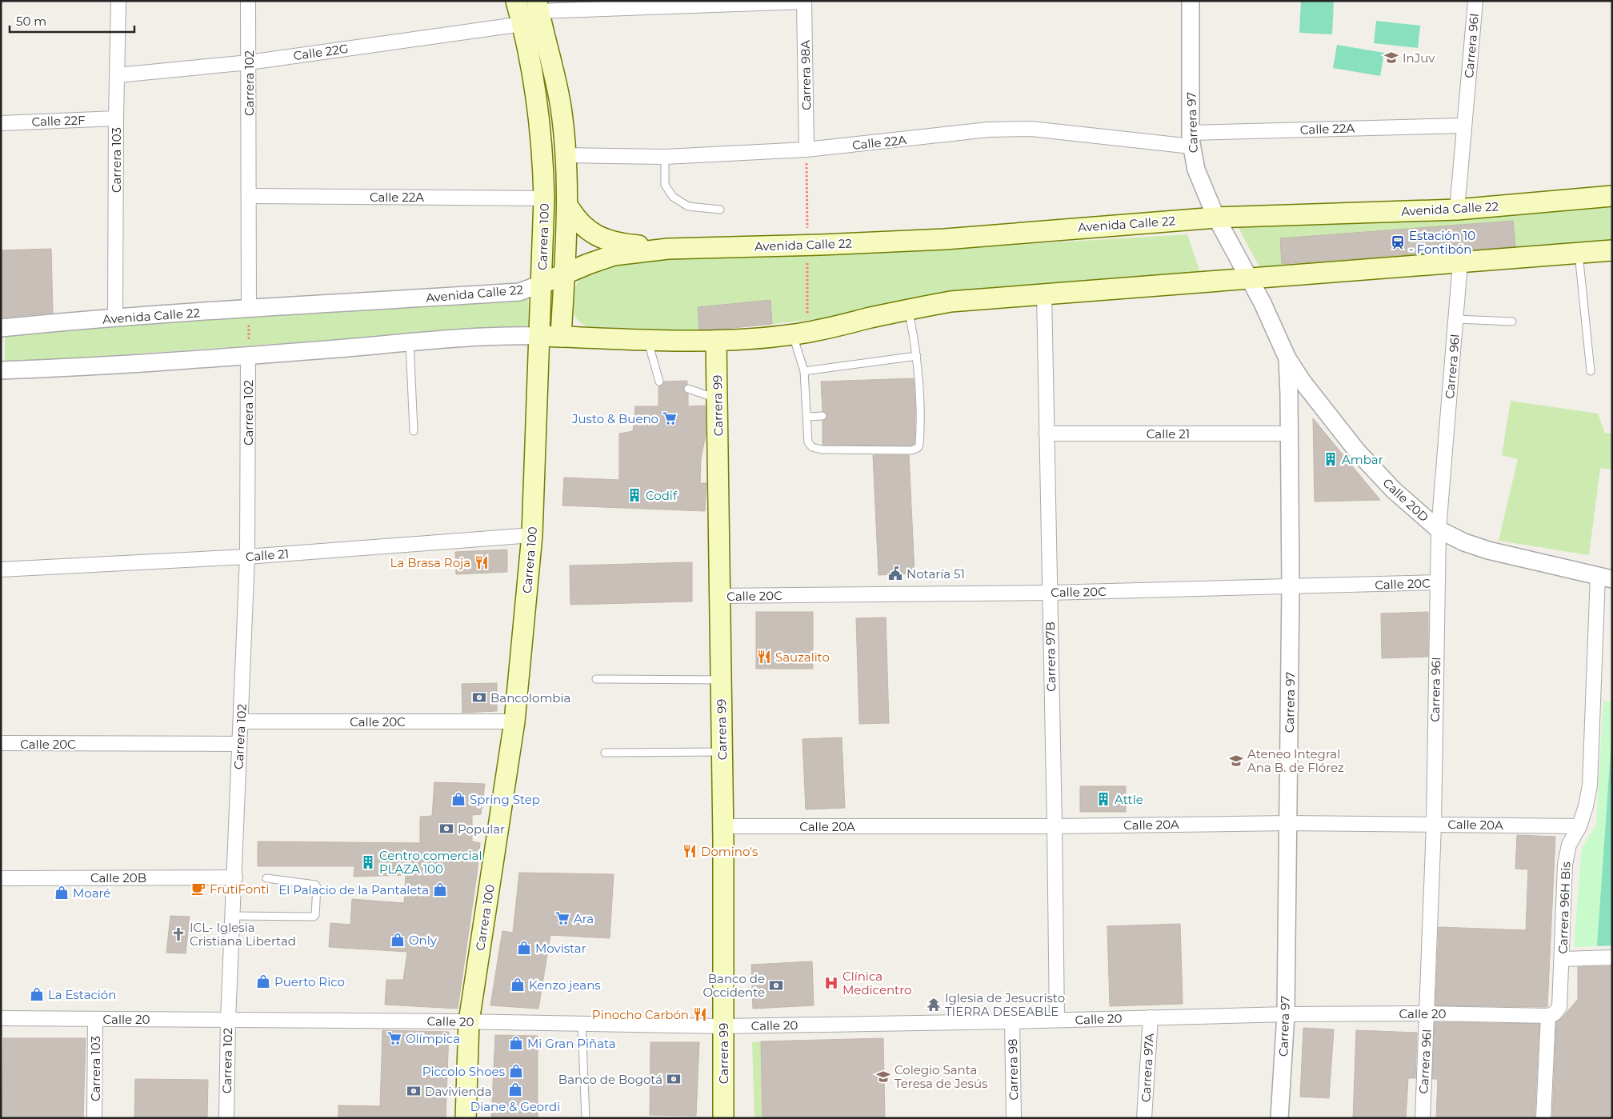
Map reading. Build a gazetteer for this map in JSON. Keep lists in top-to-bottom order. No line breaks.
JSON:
{"streets":{"main road":["Avenida Calle 22","Carrera 100","Carrera 99"],"street":["Carrera 96I","Calle 22G","Carrera 98A","Carrera 102","Calle 22F","Carrera 97","Calle 22A","Carrera 103","Calle 21","Calle 20D","Calle 20C","Carrera 97B","Calle 20A","Calle 20B","Carrera 96H Bis","Calle 20","Carrera 97A","Carrera 98"]},"crossings":[["Carrera 96I","Calle 22A"],["Carrera 96I","Avenida Calle 22"],["Carrera 96I","Calle 20D"],["Carrera 96I","Calle 20C"],["Carrera 96I","Calle 20A"],["Carrera 96I","Calle 20"],["Calle 22G","Carrera 102"],["Calle 22G","Carrera 103"],["Calle 22G","Carrera 100"],["Carrera 98A","Calle 22A"],["Carrera 102","Calle 22A"],["Carrera 102","Avenida Calle 22"],["Carrera 102","Calle 21"],["Carrera 102","Calle 20C"],["Carrera 102","Calle 20B"],["Carrera 102","Calle 20"],["Calle 22F","Carrera 103"],["Carrera 97","Calle 22A"],["Carrera 97","Avenida Calle 22"],["Carrera 97","Calle 21"],["Carrera 97","Calle 20D"],["Carrera 97","Calle 20C"],["Carrera 97","Calle 20A"],["Carrera 97","Calle 20"],["Calle 22A","Carrera 100"],["Carrera 103","Avenida Calle 22"],["Carrera 103","Calle 20"],["Avenida Calle 22","Carrera 100"],["Carrera 100","Calle 21"],["Carrera 100","Calle 20C"],["Carrera 100","Calle 20"],["Carrera 99","Calle 20C"],["Carrera 99","Calle 20A"],["Carrera 99","Calle 20"],["Calle 21","Carrera 97B"],["Calle 20D","Carrera 96H Bis"],["Calle 20C","Carrera 97B"],["Carrera 97B","Calle 20A"],["Carrera 97B","Calle 20"],["Calle 20A","Carrera 96H Bis"],["Carrera 96H Bis","Calle 20"],["Calle 20","Carrera 97A"],["Calle 20","Carrera 98"]],"places":{"school or university":["InJuv","Ateneo Integral Ana B. de Flórez","Colegio Santa Teresa de Jesús"],"station":["Estación 10 - Fontibón"],"supermarket":["Justo & Bueno","Ara","Olímpica"],"building":["Ambar","Codif","Attle","Centro comercial PLAZA 100"],"restaurant":["La Brasa Roja","Sauzalito","Domino's","Pinocho Carbón"],"public building":["Notaría 51"],"bank":["Bancolombia","Popular","Banco de Occidente","Banco de Bogotá","Davivienda"],"shop":["Spring Step","El Palacio de la Pantaleta","Moaré","Only","Movistar","Puerto Rico","Kenzo jeans","La Estación","Mi Gran Piñata","Piccolo Shoes","Diane & Geordi"],"cafe":["FrutiFonti"],"church":["ICL- Iglesia Cristiana Libertad"],"hospital":["Clínica Medicentro"],"temple":["Iglesia de Jesucristo TIERRA DESEABLE"]},"scale_bar":"50 m"}
